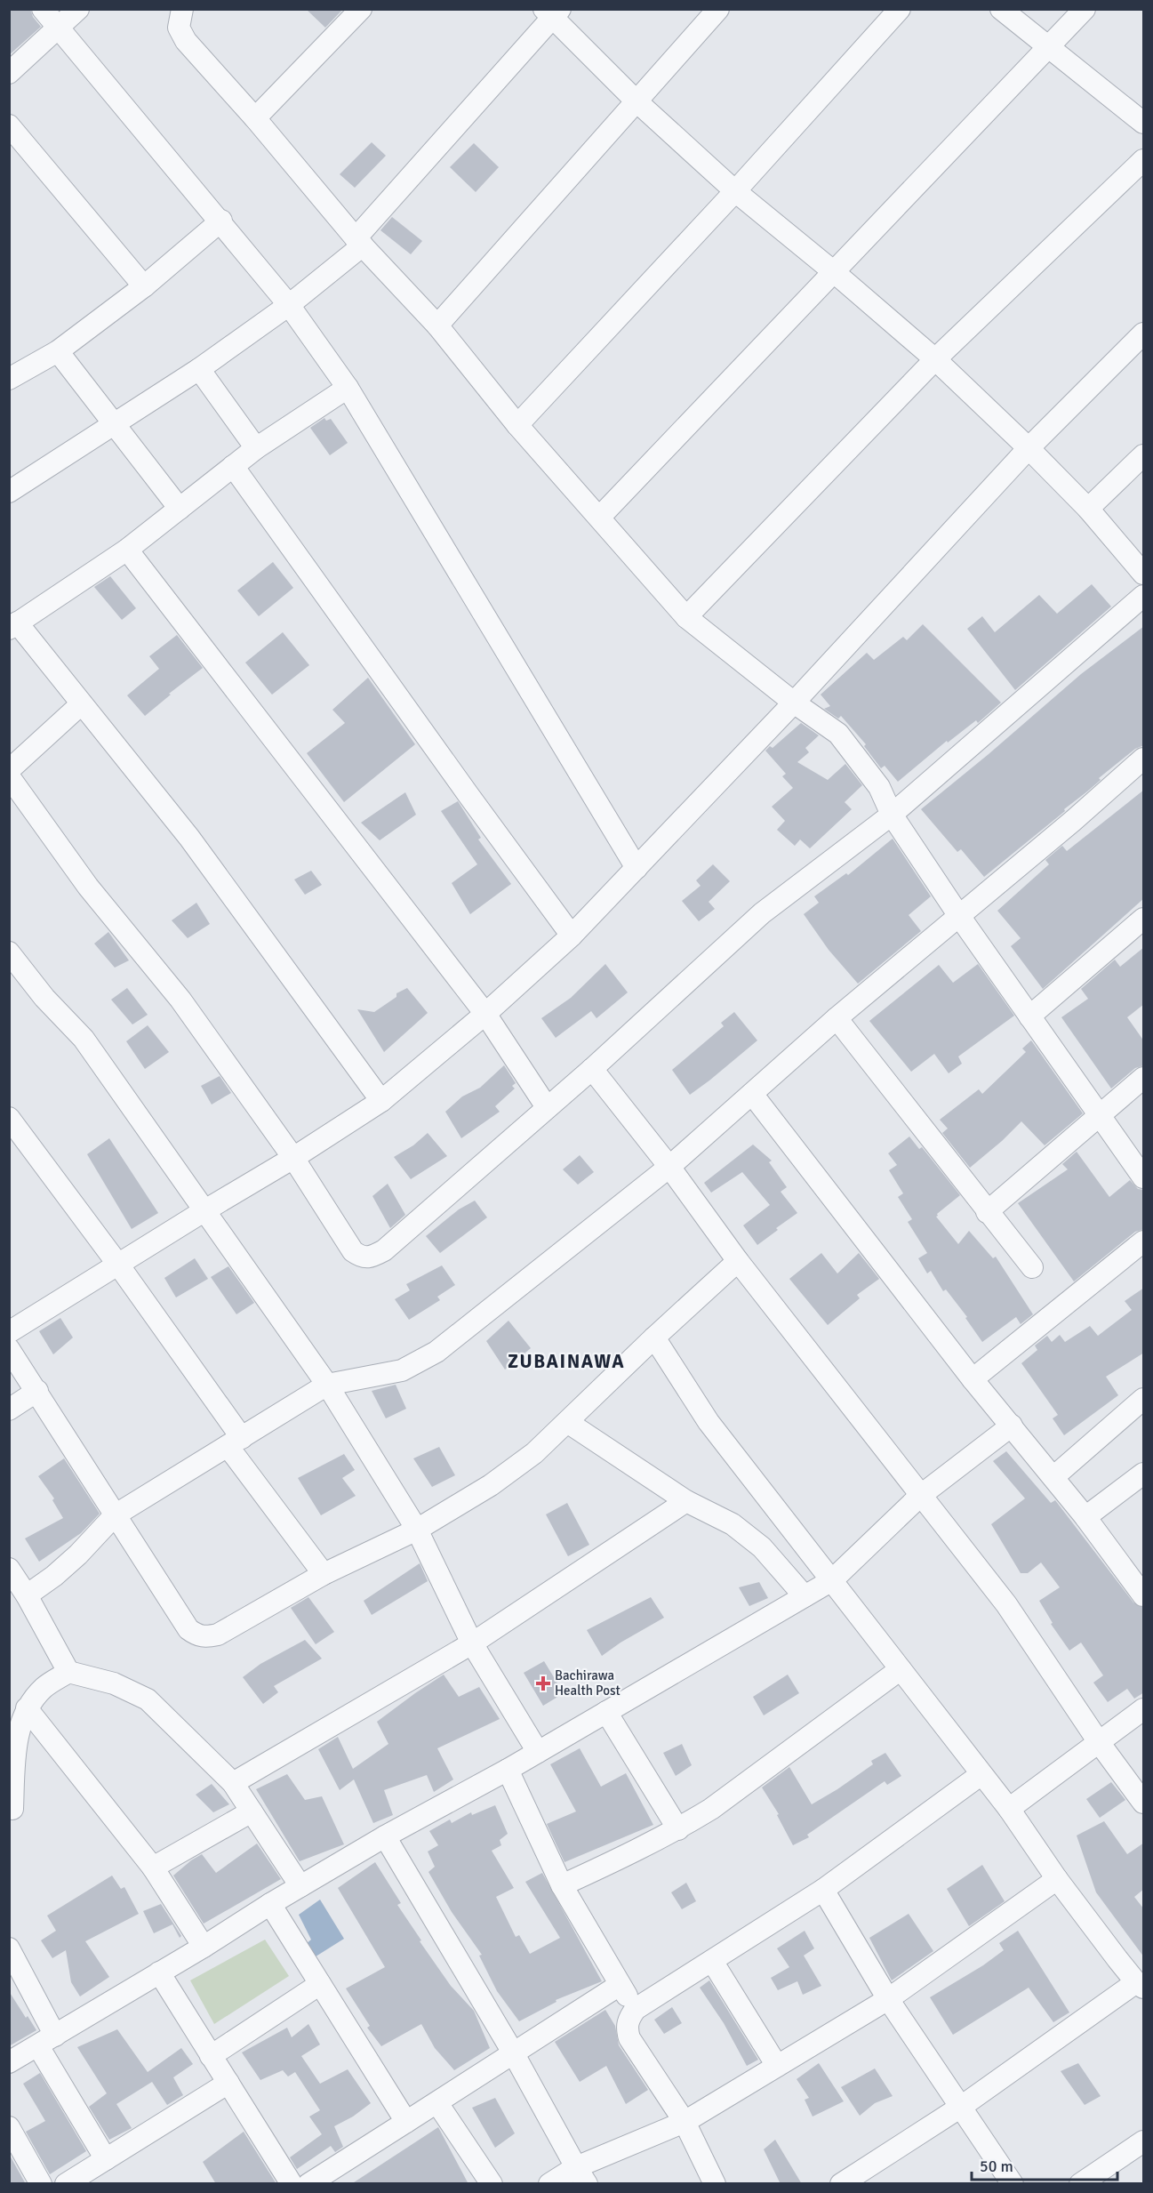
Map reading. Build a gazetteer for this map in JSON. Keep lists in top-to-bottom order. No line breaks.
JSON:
{"districts":["ZUBAINAWA"],"places":{"health":["Bachirawa Health Post"]},"scale_bar":"50 m"}
